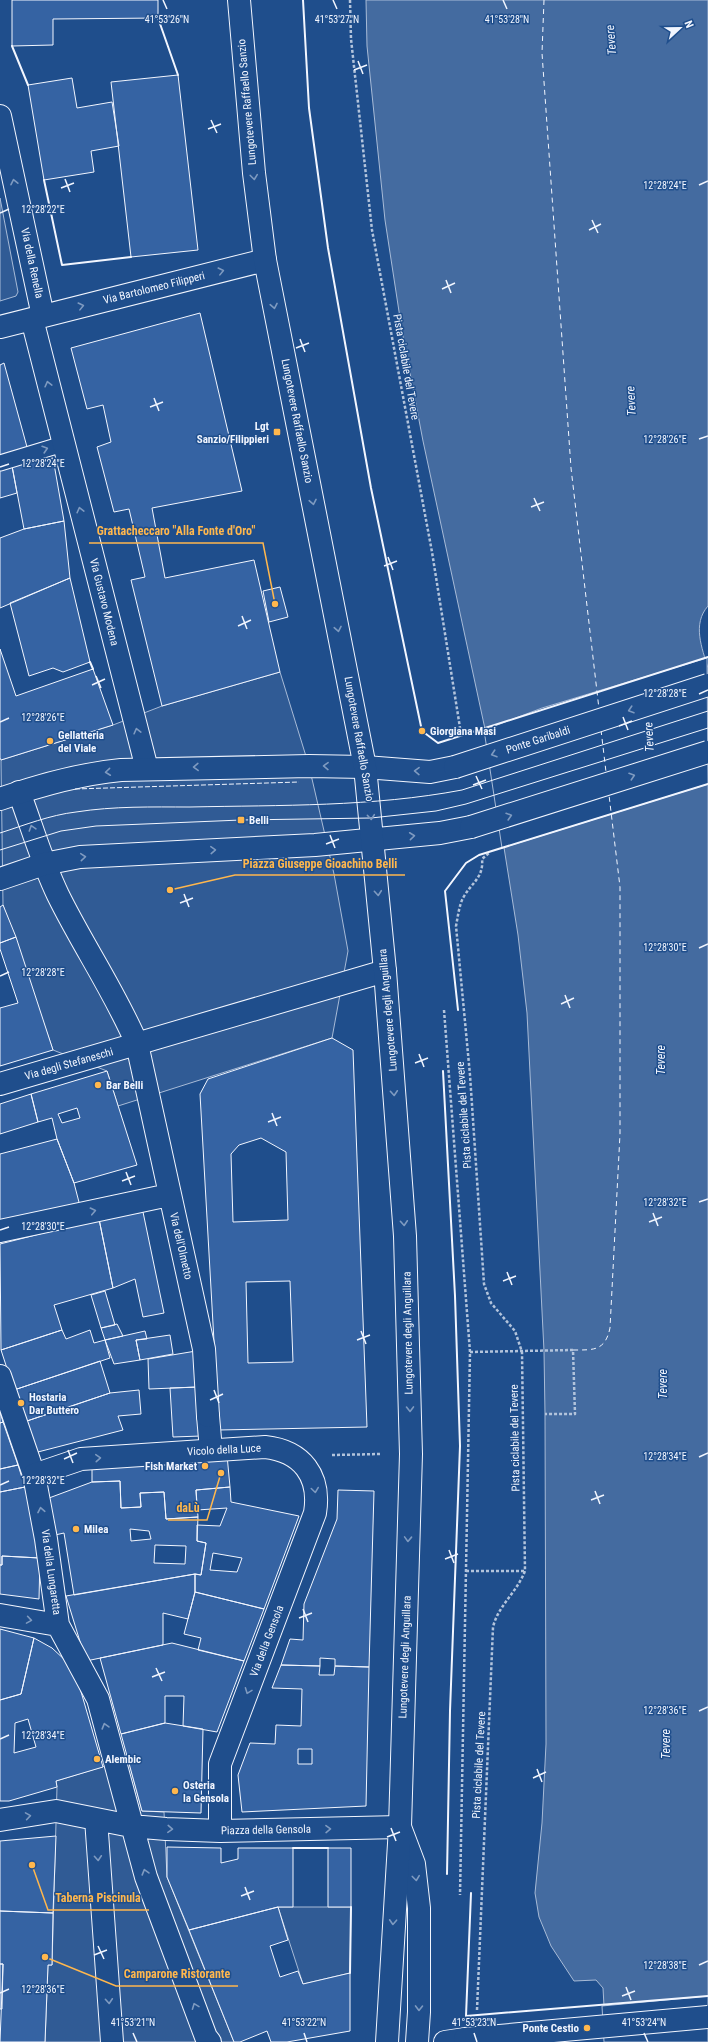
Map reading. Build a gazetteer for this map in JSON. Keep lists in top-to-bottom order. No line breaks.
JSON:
{"streets":{"street":["Lungotevere Raffaello Sanzio","Via della Renella","Via Bartolomeo Filipperi","Via Gustavo Modena","Ponte Garibaldi","Lungotevere degli Anguillara","Via degli Stefaneschi","Via dell'Olmetto","Vicolo della Luce","Via della Lungaretta","Via della Gensola","Piazza della Gensola"],"path":["Pista ciclabile del Tevere"]},"crossings":[["Lungotevere Raffaello Sanzio","Via Bartolomeo Filipperi"],["Lungotevere Raffaello Sanzio","Ponte Garibaldi"],["Lungotevere Raffaello Sanzio","Lungotevere degli Anguillara"],["Via della Renella","Via Bartolomeo Filipperi"],["Via della Renella","Via Gustavo Modena"],["Via Bartolomeo Filipperi","Via Gustavo Modena"],["Via Gustavo Modena","Ponte Garibaldi"],["Ponte Garibaldi","Via dell'Olmetto"],["Lungotevere degli Anguillara","Via degli Stefaneschi"],["Lungotevere degli Anguillara","Piazza della Gensola"],["Via degli Stefaneschi","Via dell'Olmetto"],["Via dell'Olmetto","Vicolo della Luce"],["Vicolo della Luce","Via della Lungaretta"],["Vicolo della Luce","Via della Gensola"],["Via della Lungaretta","Piazza della Gensola"],["Via della Gensola","Piazza della Gensola"]],"one_way":["Lungotevere Raffaello Sanzio","Via della Renella","Via Bartolomeo Filipperi","Via Gustavo Modena","Lungotevere degli Anguillara","Vicolo della Luce","Via della Gensola","Piazza della Gensola"],"water":["Tevere"],"places":{"transit":["Lgt Sanzio/Filippieri","Belli"],"other":["Grattacheccaro \"Alla Fonte d'Oro\"","Giorgiana Masi","Gellatteria del Viale","Piazza Giuseppe Gioachino Belli","Bar Belli","Hostaria Dar Buttero","Fish Market","daLù","Milea","Alembic","Osteria la Gensola","Taberna Piscinula","Camparone Ristorante","Ponte Cestio"]},"north":"right","coordinates":["41°53'26\"N","41°53'27\"N","41°53'28\"N","12°28'24\"E","12°28'22\"E","12°28'26\"E","12°28'28\"E","12°28'30\"E","12°28'32\"E","12°28'34\"E","12°28'36\"E","12°28'38\"E","41°53'21\"N","41°53'22\"N","41°53'23\"N","41°53'24\"N"]}
